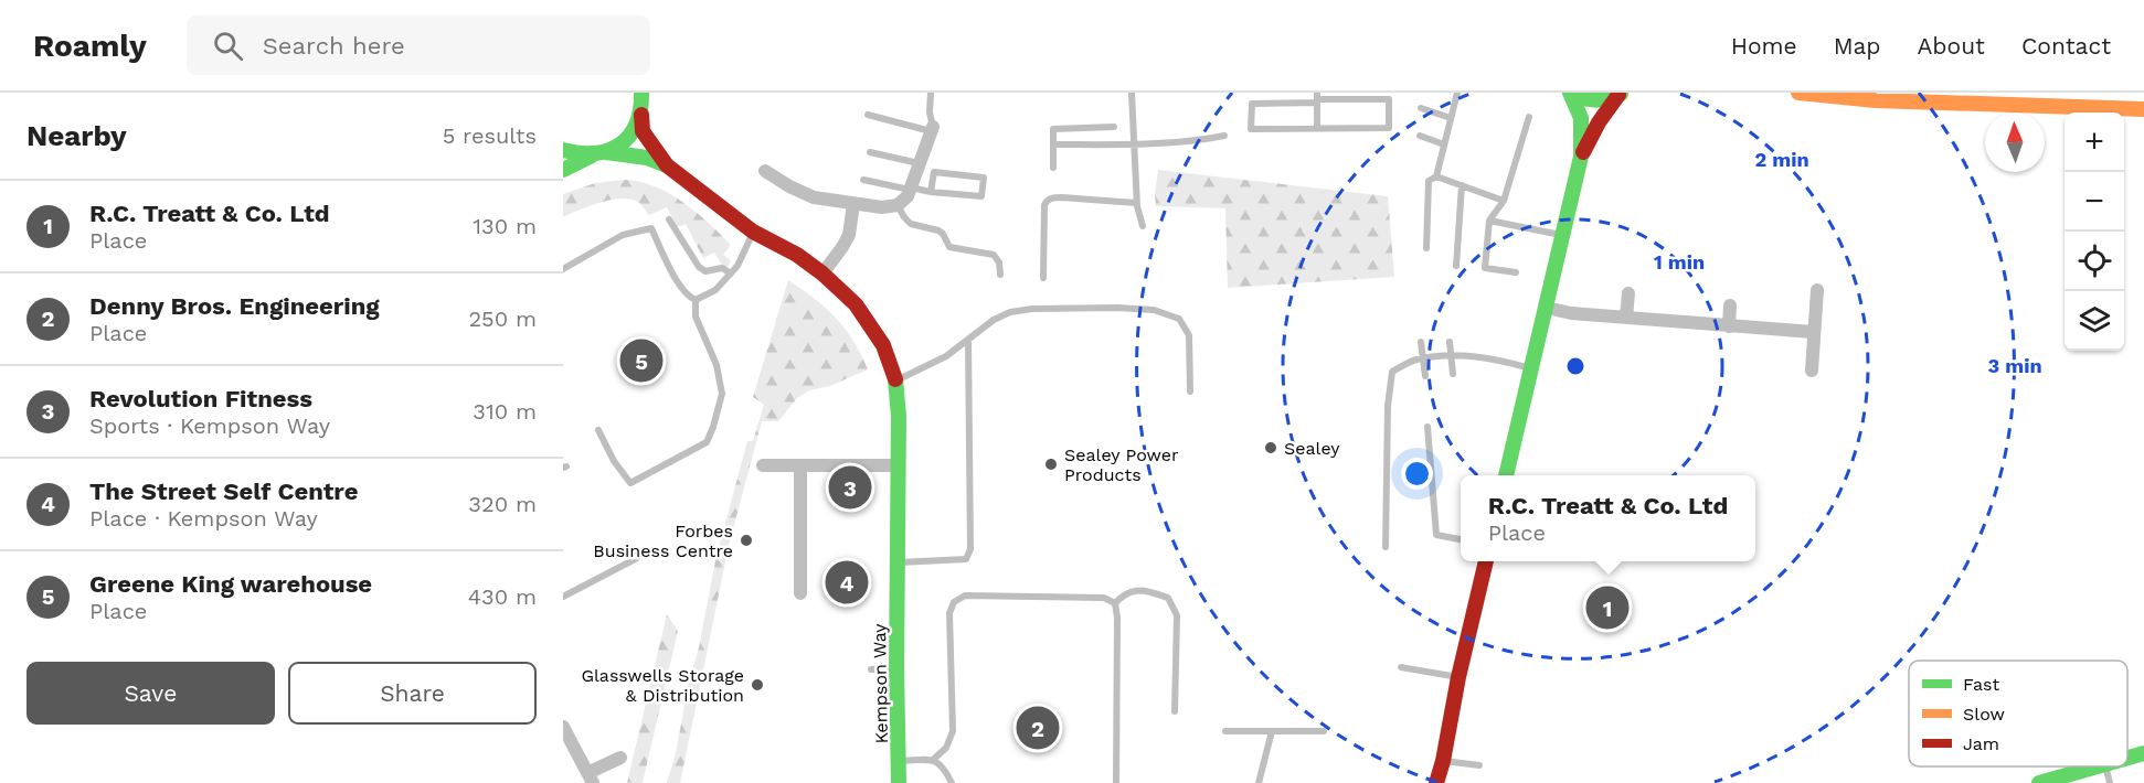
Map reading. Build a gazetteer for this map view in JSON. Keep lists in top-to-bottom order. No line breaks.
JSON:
{"streets":{"street":["Kempson Way"]},"places":["Sealey","Sealey Power Products","Forbes Business Centre","Glasswells Storage & Distribution"],"legend":["Fast","Slow","Jam"],"north":"top","page":{"header":"Roamly","search":"Search here","nav":["Home","Map","About","Contact"],"heading":["Nearby","5 results"],"map_buttons":["+","−"],"list":[{"mark":"1","name":"R.C. Treatt & Co. Ltd","note":"Place","value":"130 m"},{"mark":"2","name":"Denny Bros. Engineering","note":"Place","value":"250 m"},{"mark":"3","name":"Revolution Fitness","note":"Sports · Kempson Way","value":"310 m"},{"mark":"4","name":"The Street Self Centre","note":"Place · Kempson Way","value":"320 m"},{"mark":"5","name":"Greene King warehouse","note":"Place","value":"430 m"}],"pins":["5","3","4","1","2"],"popup":["R.C. Treatt & Co. Ltd","Place"],"buttons":["Save","Share"]},"rings":["2 min","1 min","3 min"]}
